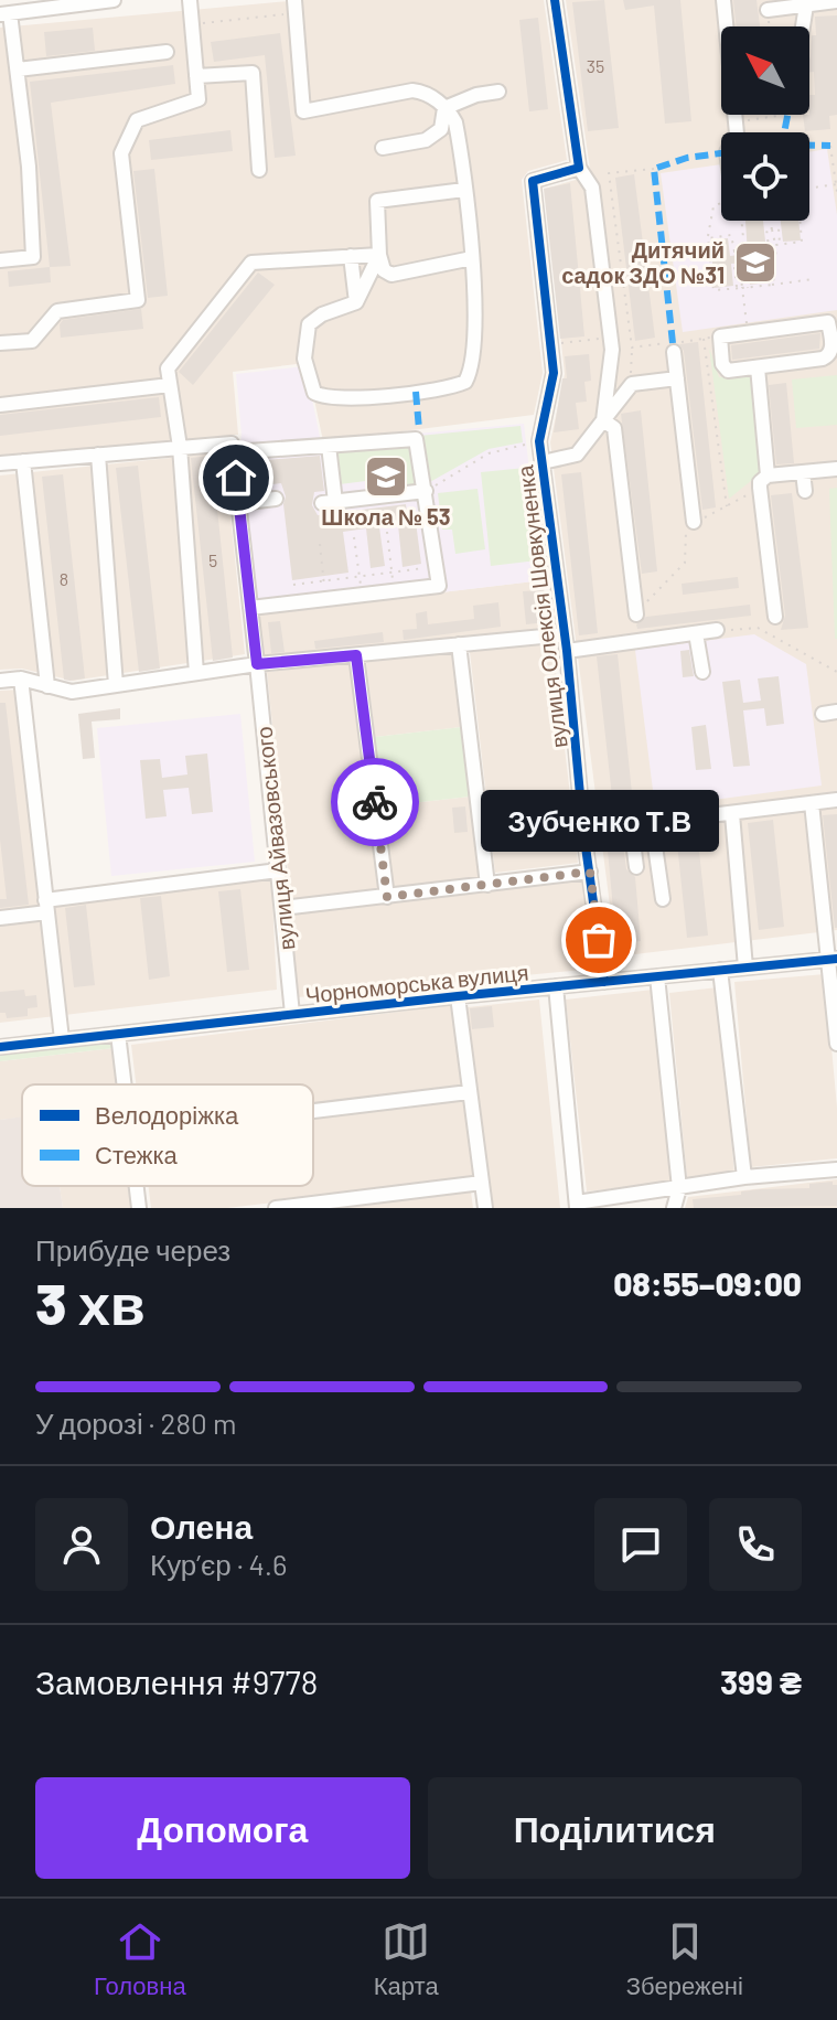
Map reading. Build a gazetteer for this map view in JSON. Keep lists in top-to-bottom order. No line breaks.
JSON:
{"streets":{"street":["вулиця Олексія Шовкуненка","вулиця Айвазовського","Чорноморська вулиця"]},"crossings":[["вулиця Олексія Шовкуненка","Чорноморська вулиця"],["вулиця Айвазовського","Чорноморська вулиця"]],"places":{"school or university":["Дитячий садок ЗДО №31","Школа № 53"],"other":["Зубченко Т.В"]},"house_numbers":["35","5","8"],"legend":["Велодоріжка","Стежка"],"north":"top left","page":{"bubble":"Зубченко Т.В","heading":["3 хв","Прибуде через","08:55–09:00"],"panel":["Олена","Кур’єр · 4.6","Замовлення #9778","399 ₴"],"bar":"У дорозі · 280 m","buttons":["Допомога","Поділитися"],"tabs":["Головна","Карта","Збережені"]}}
